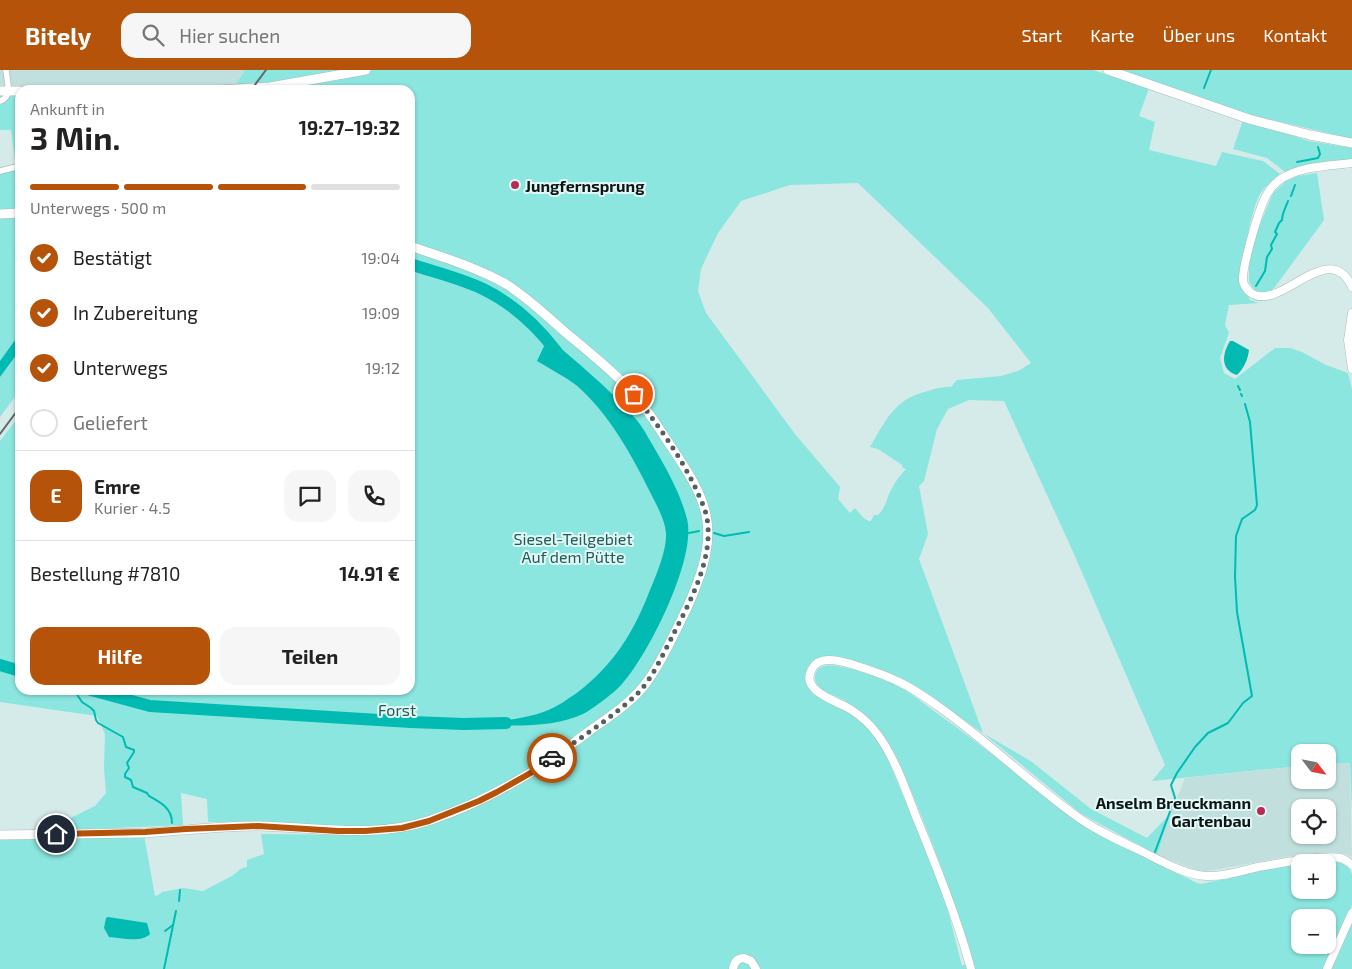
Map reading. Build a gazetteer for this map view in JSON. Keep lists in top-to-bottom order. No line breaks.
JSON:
{"parks":["Siesel-Teilgebiet Auf dem Pütte","Forst"],"places":["Jungfernsprung","Anselm Breuckmann Gartenbau"],"north":"bottom right","page":{"header":"Bitely","search":"Hier suchen","nav":["Start","Karte","Über uns","Kontakt"],"heading":["3 Min.","Ankunft in","19:27–19:32"],"panel":["Emre","Kurier · 4.5","Bestellung #7810","14.91 €"],"bar":"Unterwegs · 500 m","list":[["Bestätigt","19:04"],["In Zubereitung","19:09"],["Unterwegs","19:12"],"Geliefert"],"round":"E","buttons":["Hilfe","Teilen"],"map_buttons":["+","−"]}}
